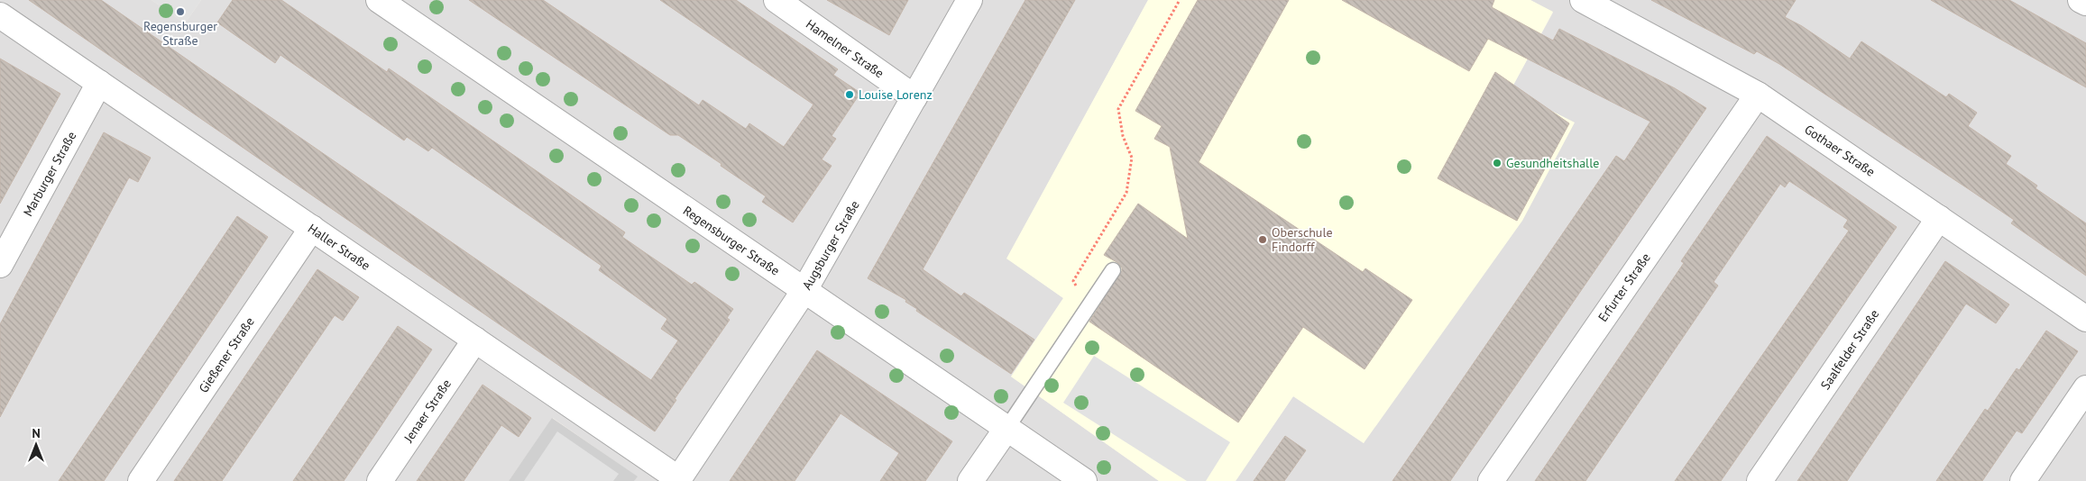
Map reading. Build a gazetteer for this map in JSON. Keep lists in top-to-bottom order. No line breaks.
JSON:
{"streets":{"street":["Hamelner Straße","Gothaer Straße","Marburger Straße","Regensburger Straße","Augsburger Straße","Haller Straße","Erfurter Straße","Saalfelder Straße","Gießener Straße","Jenaer Straße"]},"crossings":[["Hamelner Straße","Augsburger Straße"],["Gothaer Straße","Erfurter Straße"],["Gothaer Straße","Saalfelder Straße"],["Marburger Straße","Haller Straße"],["Regensburger Straße","Augsburger Straße"],["Augsburger Straße","Haller Straße"],["Haller Straße","Gießener Straße"],["Haller Straße","Jenaer Straße"]],"places":["Regensburger Straße","Louise Lorenz","Gesundheitshalle","Oberschule Findorff"],"north":"top"}
